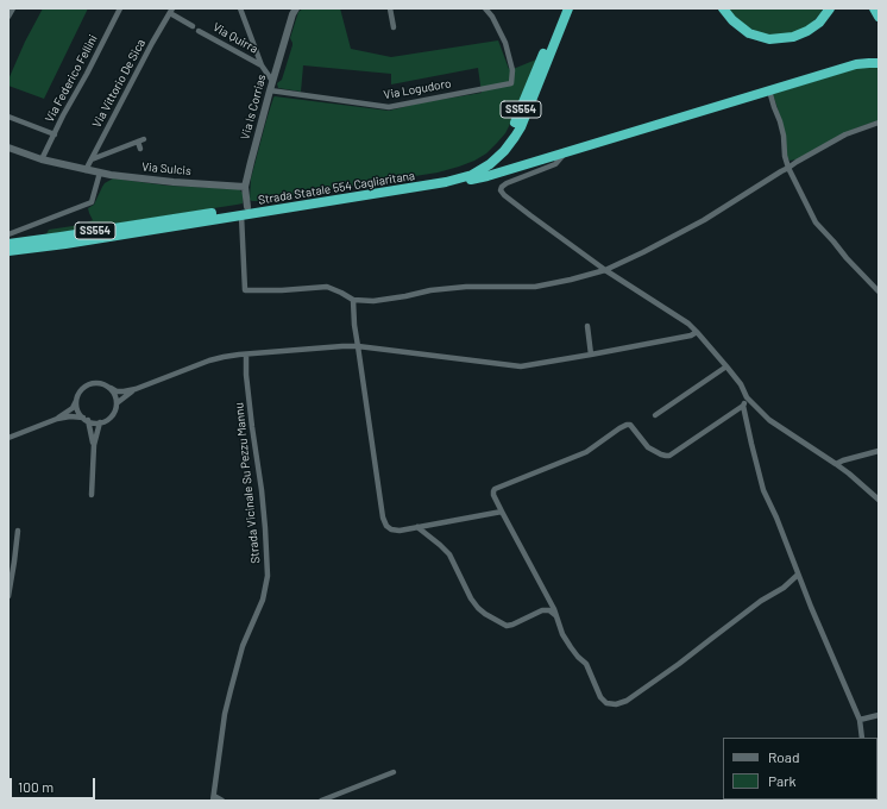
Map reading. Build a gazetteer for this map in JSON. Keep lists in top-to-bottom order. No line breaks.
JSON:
{"streets":{"highway":["SS554","Strada Statale 554 Cagliaritana"],"street":["Via Quirra","Via Federico Fellini","Via Vittorio De Sica","Via Logudoro","Via Is Corrias","Via Sulcis","Strada Vicinale Su Pezzu Mannu"]},"crossings":[["Via Federico Fellini","Via Sulcis"],["Via Vittorio De Sica","Via Sulcis"],["Via Logudoro","Via Is Corrias"],["Via Is Corrias","Via Sulcis"],["Via Is Corrias","Strada Statale 554 Cagliaritana"]],"legend":["Road","Park"],"scale_bar":"100 m"}
